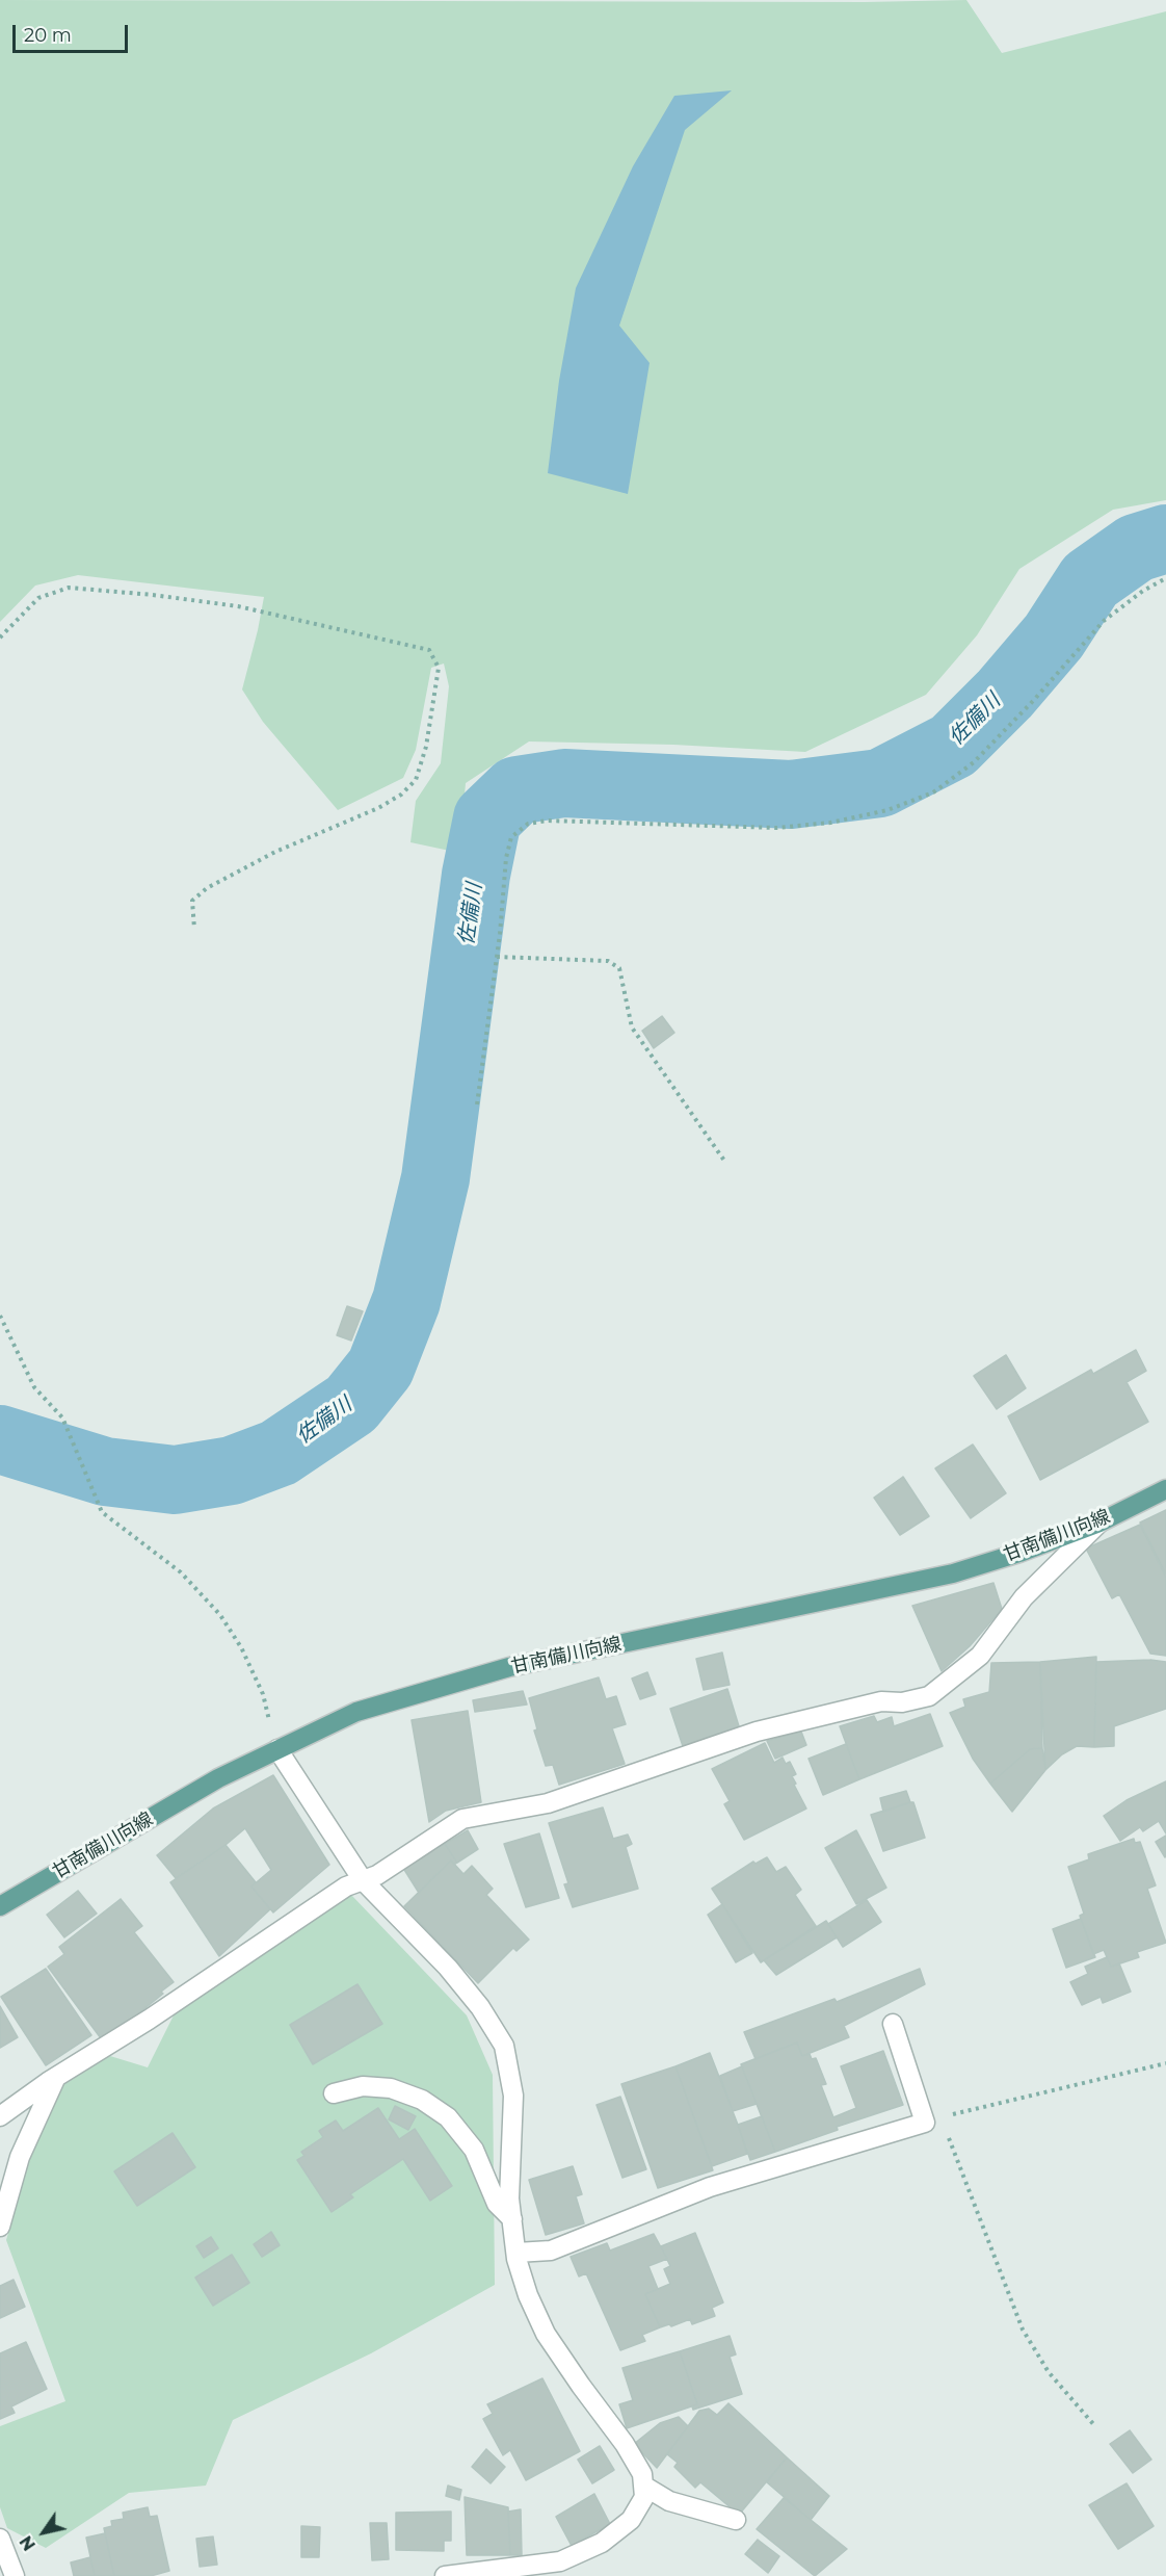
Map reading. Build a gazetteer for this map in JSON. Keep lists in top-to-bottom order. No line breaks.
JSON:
{"streets":{"main road":["甘南備川向線"]},"water":["佐備川"],"scale_bar":"20 m","north":"bottom left"}
